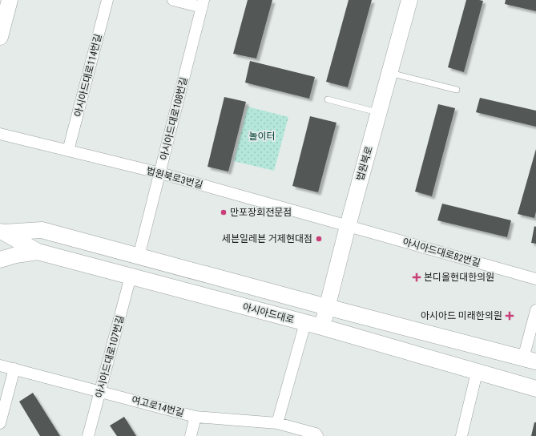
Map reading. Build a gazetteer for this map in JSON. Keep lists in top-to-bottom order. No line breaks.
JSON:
{"streets":{"main road":["법원북로","아시아드대로"],"street":["아시아드대로114번길","아시아드대로108번길","법원북로3번길","아시아드대로82번길","아시아드대로107번길","여고로14번길"]},"crossings":[["아시아드대로114번길","법원북로3번길"],["아시아드대로108번길","법원북로3번길"],["아시아드대로108번길","아시아드대로"],["법원북로","법원북로3번길"],["법원북로","아시아드대로82번길"],["법원북로","아시아드대로"],["법원북로3번길","아시아드대로82번길"],["아시아드대로","아시아드대로107번길"],["아시아드대로107번길","여고로14번길"]],"parks":["놀이터"],"places":{"other":["만포장회전문점","세븐일레븐 거제현대점"],"health":["본디올현대한의원","아시아드 미래한의원"]}}
